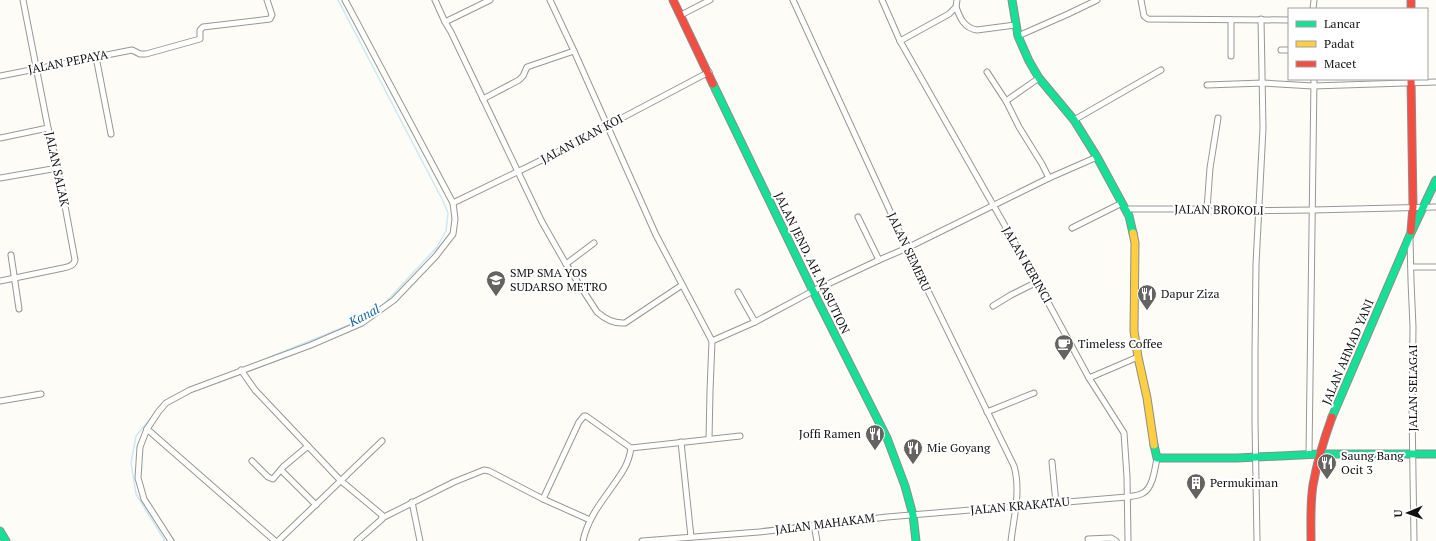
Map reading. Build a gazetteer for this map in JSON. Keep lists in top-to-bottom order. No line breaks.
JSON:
{"streets":{"main road":["JALAN JEND. AH. NASUTION","JALAN AHMAD YANI"],"street":["JALAN PEPAYA","JALAN IKAN KOI","JALAN SALAK","JALAN BROKOLI","JALAN SEMERU","JALAN KERINCI","JALAN SELAGAI","JALAN KRAKATAU","JALAN MAHAKAM"]},"crossings":[["JALAN PEPAYA","JALAN SALAK"],["JALAN IKAN KOI","JALAN JEND. AH. NASUTION"],["JALAN BROKOLI","JALAN AHMAD YANI"],["JALAN SEMERU","JALAN KRAKATAU"],["JALAN JEND. AH. NASUTION","JALAN KRAKATAU"],["JALAN JEND. AH. NASUTION","JALAN MAHAKAM"],["JALAN KERINCI","JALAN KRAKATAU"],["JALAN AHMAD YANI","JALAN SELAGAI"],["JALAN KRAKATAU","JALAN MAHAKAM"]],"water":["Kanal"],"places":{"school or university":["SMP SMA YOS SUDARSO METRO"],"restaurant":["Dapur Ziza","Joffi Ramen","Mie Goyang","Saung Bang Ocit 3"],"cafe":["Timeless Coffee"],"building":["Permukiman"]},"legend":["Lancar","Padat","Macet"],"north":"left"}
